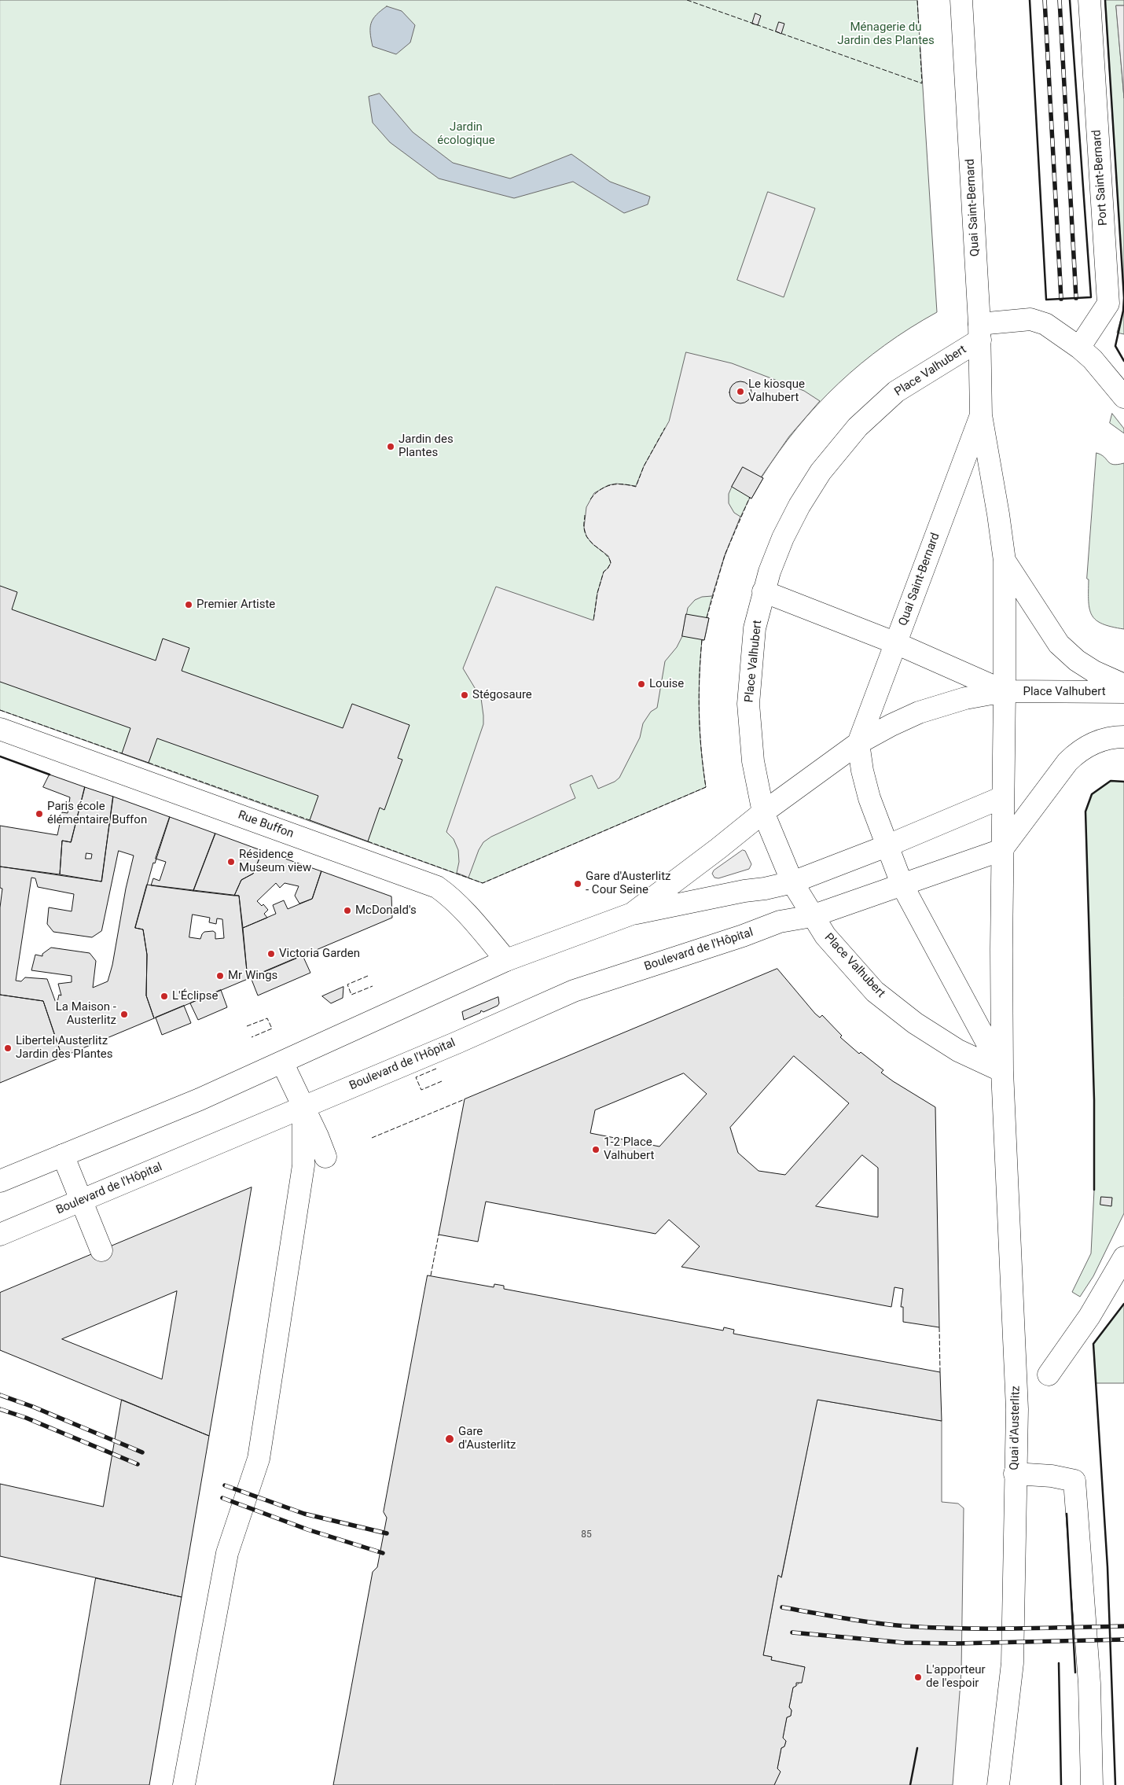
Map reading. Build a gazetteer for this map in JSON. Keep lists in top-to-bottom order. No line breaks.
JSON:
{"streets":{"main road":["Port Saint-Bernard","Quai Saint-Bernard","Place Valhubert","Rue Buffon","Boulevard de l'Hôpital","Quai d'Austerlitz"]},"crossings":[["Quai Saint-Bernard","Place Valhubert"],["Place Valhubert","Boulevard de l'Hôpital"],["Place Valhubert","Quai d'Austerlitz"]],"parks":["Ménagerie du Jardin des Plantes","Jardin écologique"],"places":["Le kiosque Valhubert","Jardin des Plantes","Premier Artiste","Louise","Stégosaure","Paris école élémentaire Buffon","Résidence Museum view","Gare d'Austerlitz - Cour Seine","McDonald's","Victoria Garden","Mr Wings","L'Éclipse","La Maison - Austerlitz","Libertel Austerlitz Jardin des Plantes","1-2 Place Valhubert","Gare d'Austerlitz","L'apporteur de l'espoir"],"house_numbers":["85"]}
